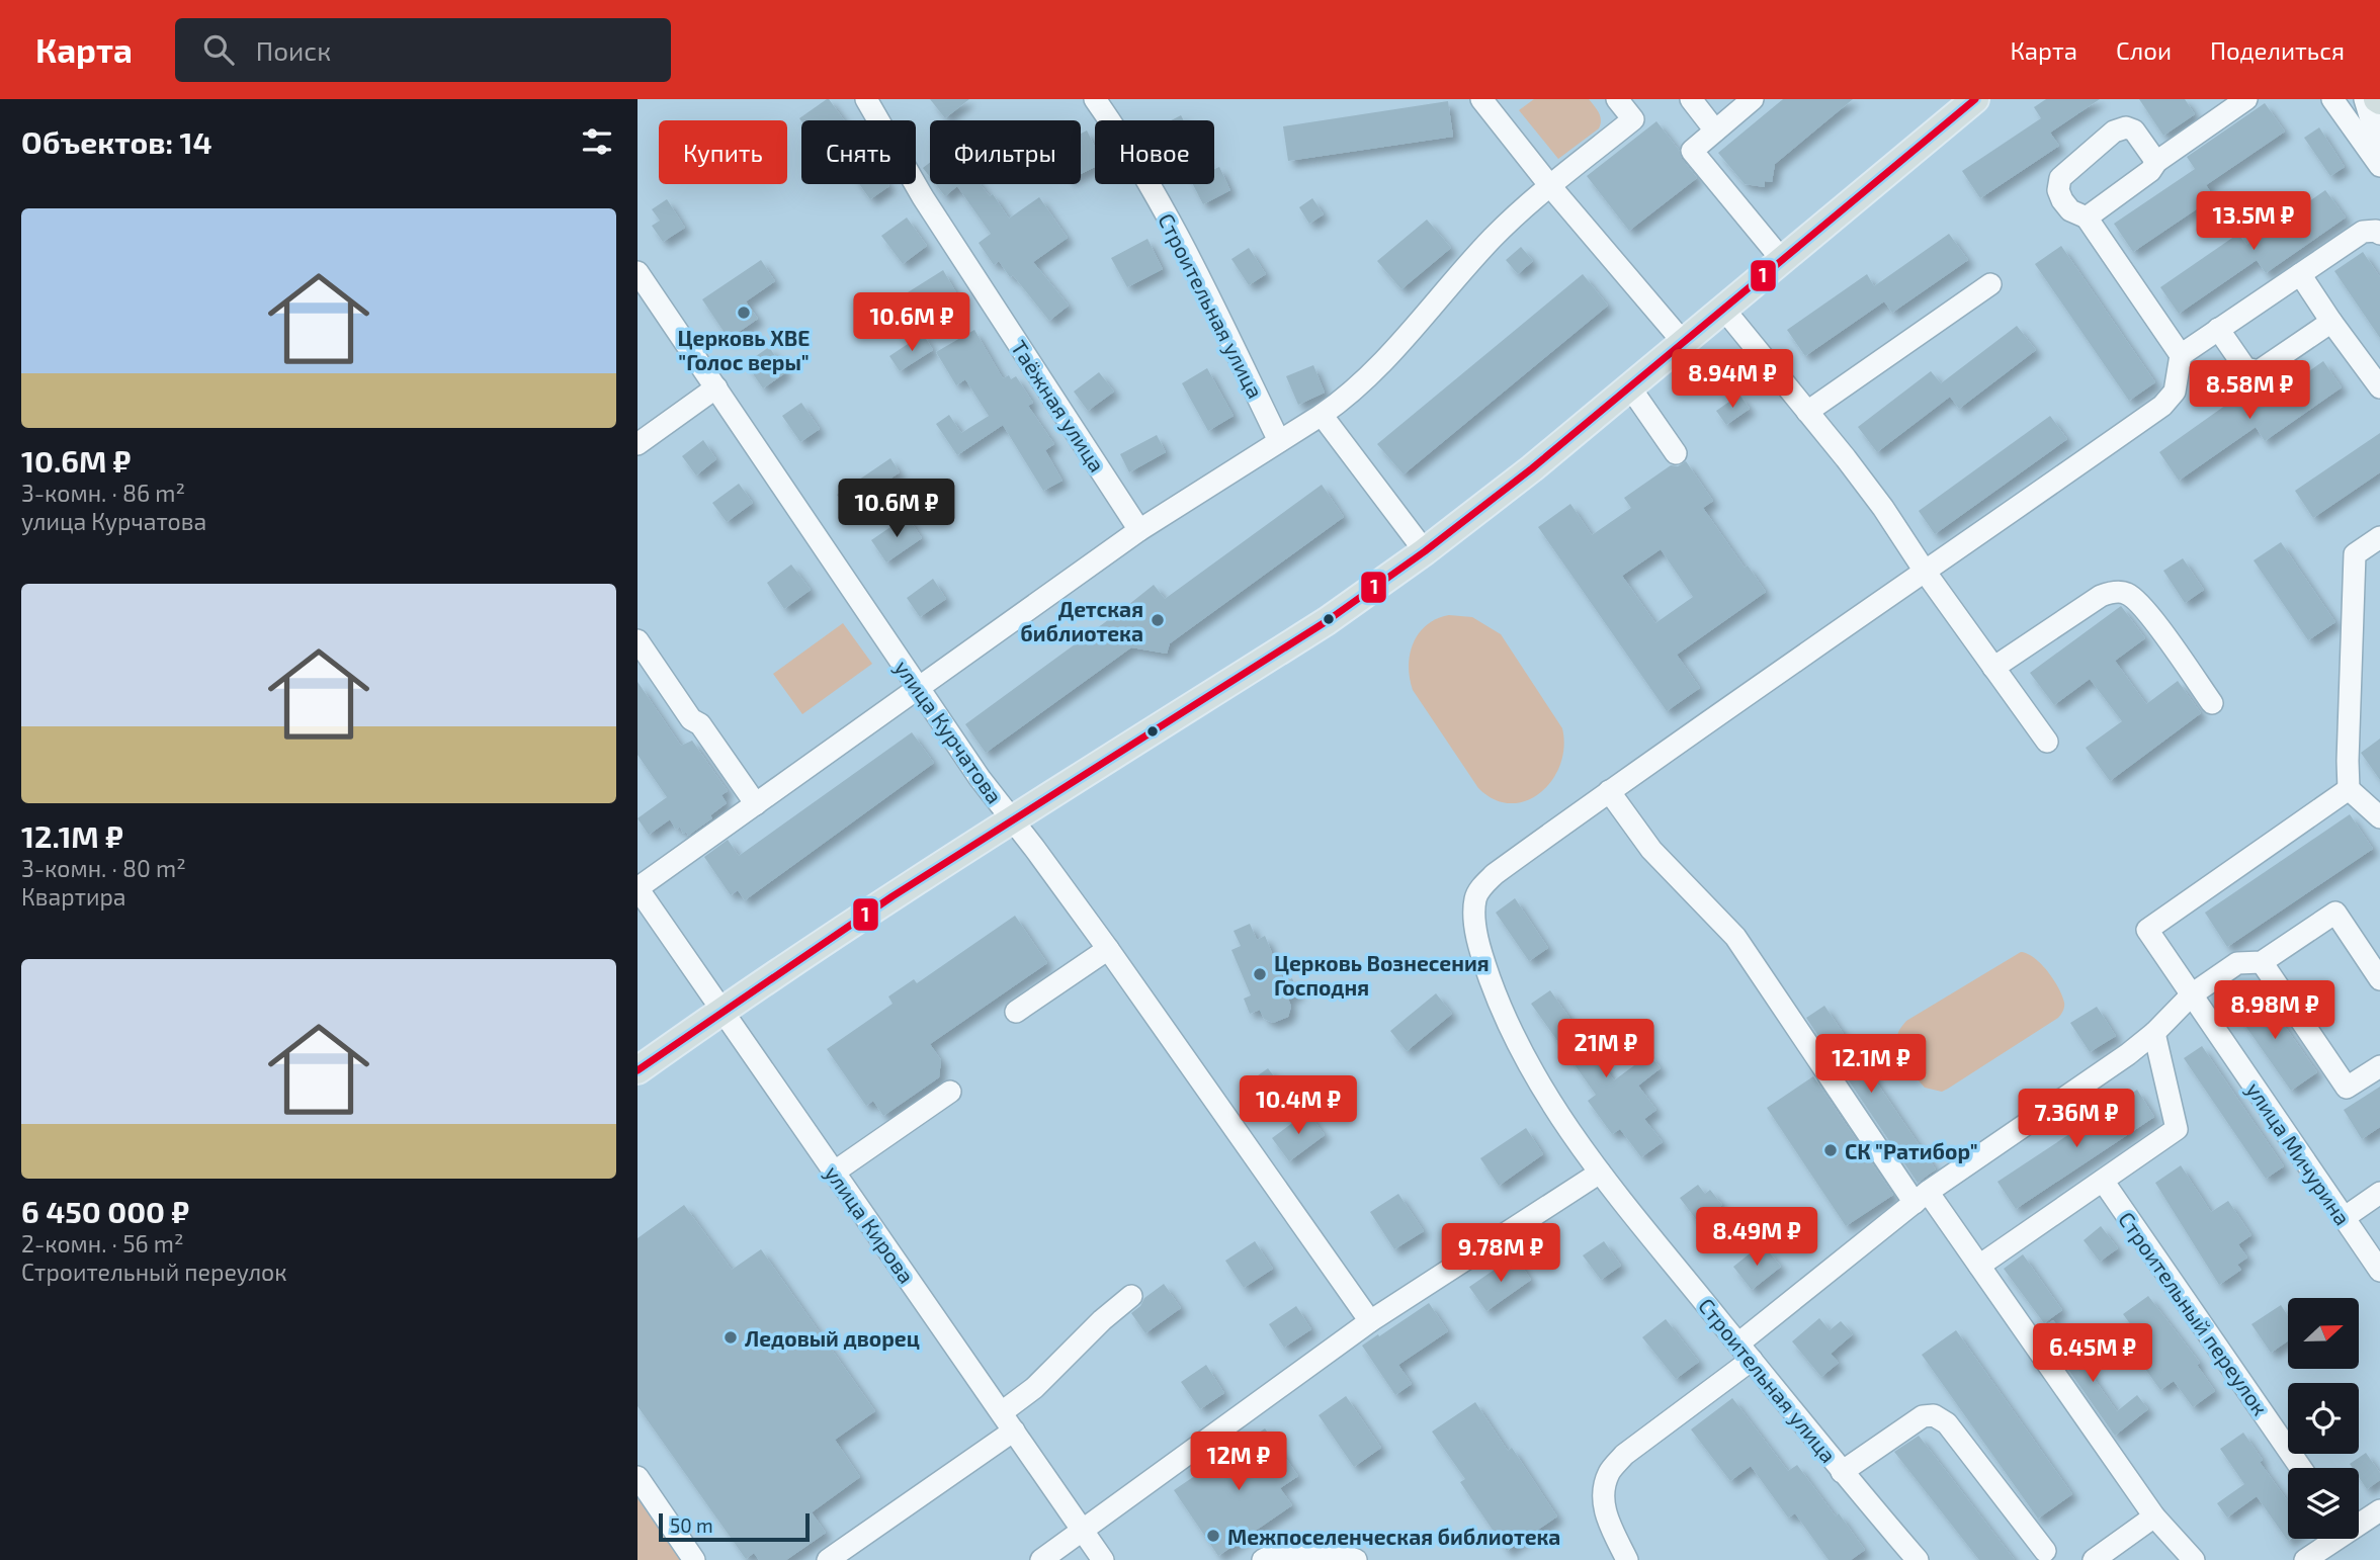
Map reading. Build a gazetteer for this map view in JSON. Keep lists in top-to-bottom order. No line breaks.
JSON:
{"streets":{"street":["Строительная улица","Таёжная улица","улица Курчатова","улица Мичурина","улица Кирова","Строительный переулок"]},"places":["Церковь ХВЕ \"Голос веры\"","Детская библиотека","Церковь Вознесения Господня","СК \"Ратибор\"","Ледовый дворец","Межпоселенческая библиотека"],"lines":["transit line 1"],"scale_bar":"50 m","north":"right","page":{"header":"Карта","search":"Поиск","nav":["Карта","Слои","Поделиться"],"heading":"Объектов: 14","chip":["Купить","Снять","Фильтры","Новое"],"list":[{"name":"10.6M ₽","note":"3-комн. · 86 m² · улица Курчатова"},{"name":"12.1M ₽","note":"3-комн. · 80 m² · Квартира"},{"name":"6 450 000 ₽","note":"2-комн. · 56 m² · Строительный переулок"}],"price":["13.5M ₽","10.6M ₽","8.94M ₽","8.58M ₽","10.6M ₽","8.98M ₽","21M ₽","12.1M ₽","10.4M ₽","7.36M ₽","8.49M ₽","9.78M ₽","6.45M ₽","12M ₽"],"scale":"50 m"}}
